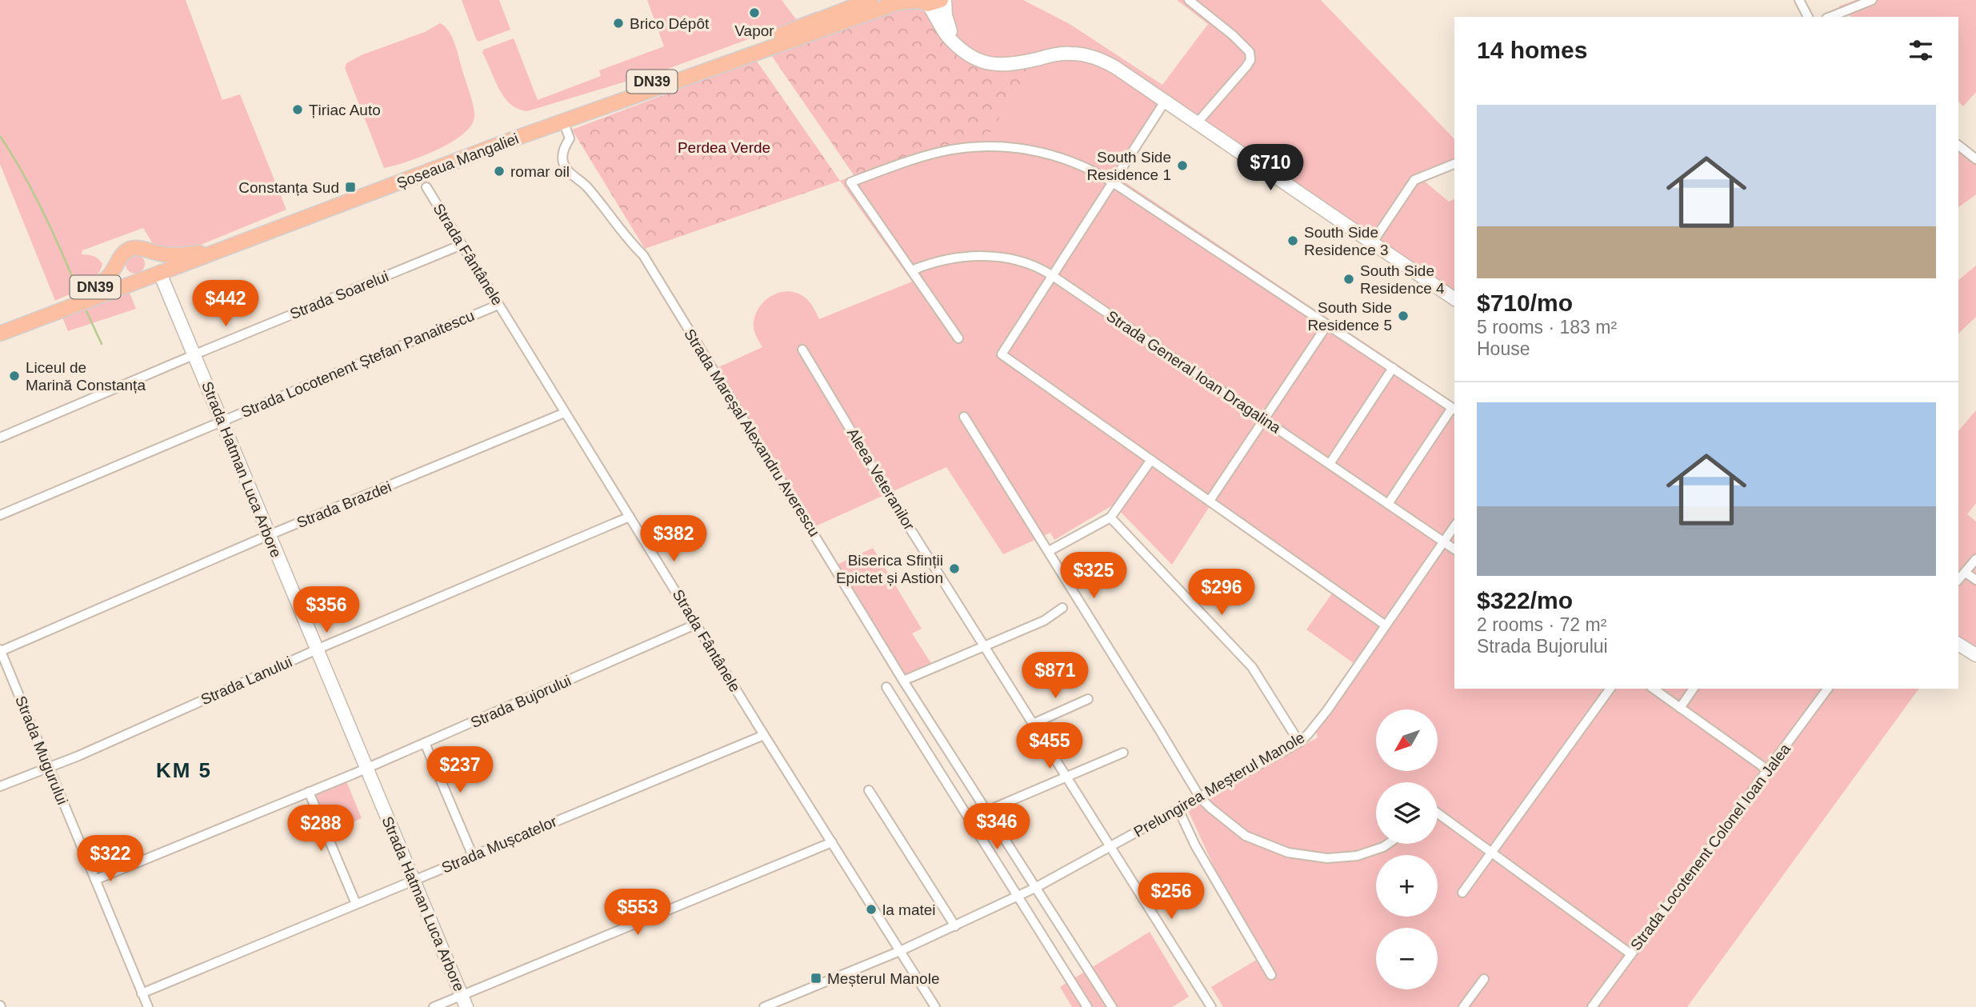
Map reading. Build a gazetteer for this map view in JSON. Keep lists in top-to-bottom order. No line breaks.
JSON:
{"streets":{"main road":["DN39","Șoseaua Mangaliei"],"street":["Strada Fântânele","Strada Soarelui","Strada Locotenent Ștefan Panaitescu","Strada General Ioan Dragalina","Strada Mareșal Alexandru Averescu","Strada Hatman Luca Arbore","Aleea Veteranilor","Strada Brazdei","Strada Lanului","Strada Bujorului","Strada Mugurului","Prelungirea Meșterul Manole","Strada Mușcatelor","Strada Locotenent Colonel Ioan Jalea"]},"crossings":[["DN39","Șoseaua Mangaliei"],["DN39","Strada Hatman Luca Arbore"],["Șoseaua Mangaliei","Strada Mareșal Alexandru Averescu"],["Șoseaua Mangaliei","Strada Hatman Luca Arbore"],["Strada Fântânele","Strada Soarelui"],["Strada Fântânele","Strada Locotenent Ștefan Panaitescu"],["Strada Fântânele","Strada Brazdei"],["Strada Fântânele","Strada Lanului"],["Strada Fântânele","Strada Bujorului"],["Strada Fântânele","Prelungirea Meșterul Manole"],["Strada Fântânele","Strada Mușcatelor"],["Strada Soarelui","Strada Hatman Luca Arbore"],["Strada Locotenent Ștefan Panaitescu","Strada Hatman Luca Arbore"],["Strada General Ioan Dragalina","Prelungirea Meșterul Manole"],["Strada Mareșal Alexandru Averescu","Prelungirea Meșterul Manole"],["Strada Hatman Luca Arbore","Strada Brazdei"],["Strada Hatman Luca Arbore","Strada Lanului"],["Strada Hatman Luca Arbore","Strada Bujorului"],["Strada Hatman Luca Arbore","Strada Mușcatelor"],["Aleea Veteranilor","Prelungirea Meșterul Manole"],["Strada Brazdei","Strada Mugurului"],["Strada Lanului","Strada Mugurului"],["Strada Bujorului","Strada Mugurului"],["Strada Mugurului","Strada Mușcatelor"]],"districts":["KM 5"],"parks":["Perdea Verde"],"places":{"other":["Vapor","Brico Dépôt","Țiriac Auto","South Side Residence 1","romar oil","South Side Residence 3","South Side Residence 4","South Side Residence 5","Liceul de Marină Constanța","Biserica Sfinții Epictet și Astion","la matei"],"transit":["Constanța Sud","Meșterul Manole"]},"north":"bottom left","page":{"heading":"14 homes","list":[{"name":"$710/mo","note":"5 rooms · 183 m² · House"},{"name":"$322/mo","note":"2 rooms · 72 m² · Strada Bujorului"}],"price":["$710","$442","$382","$325","$296","$356","$871","$455","$237","$346","$288","$322","$256","$553"],"map_buttons":["+","−"]}}
